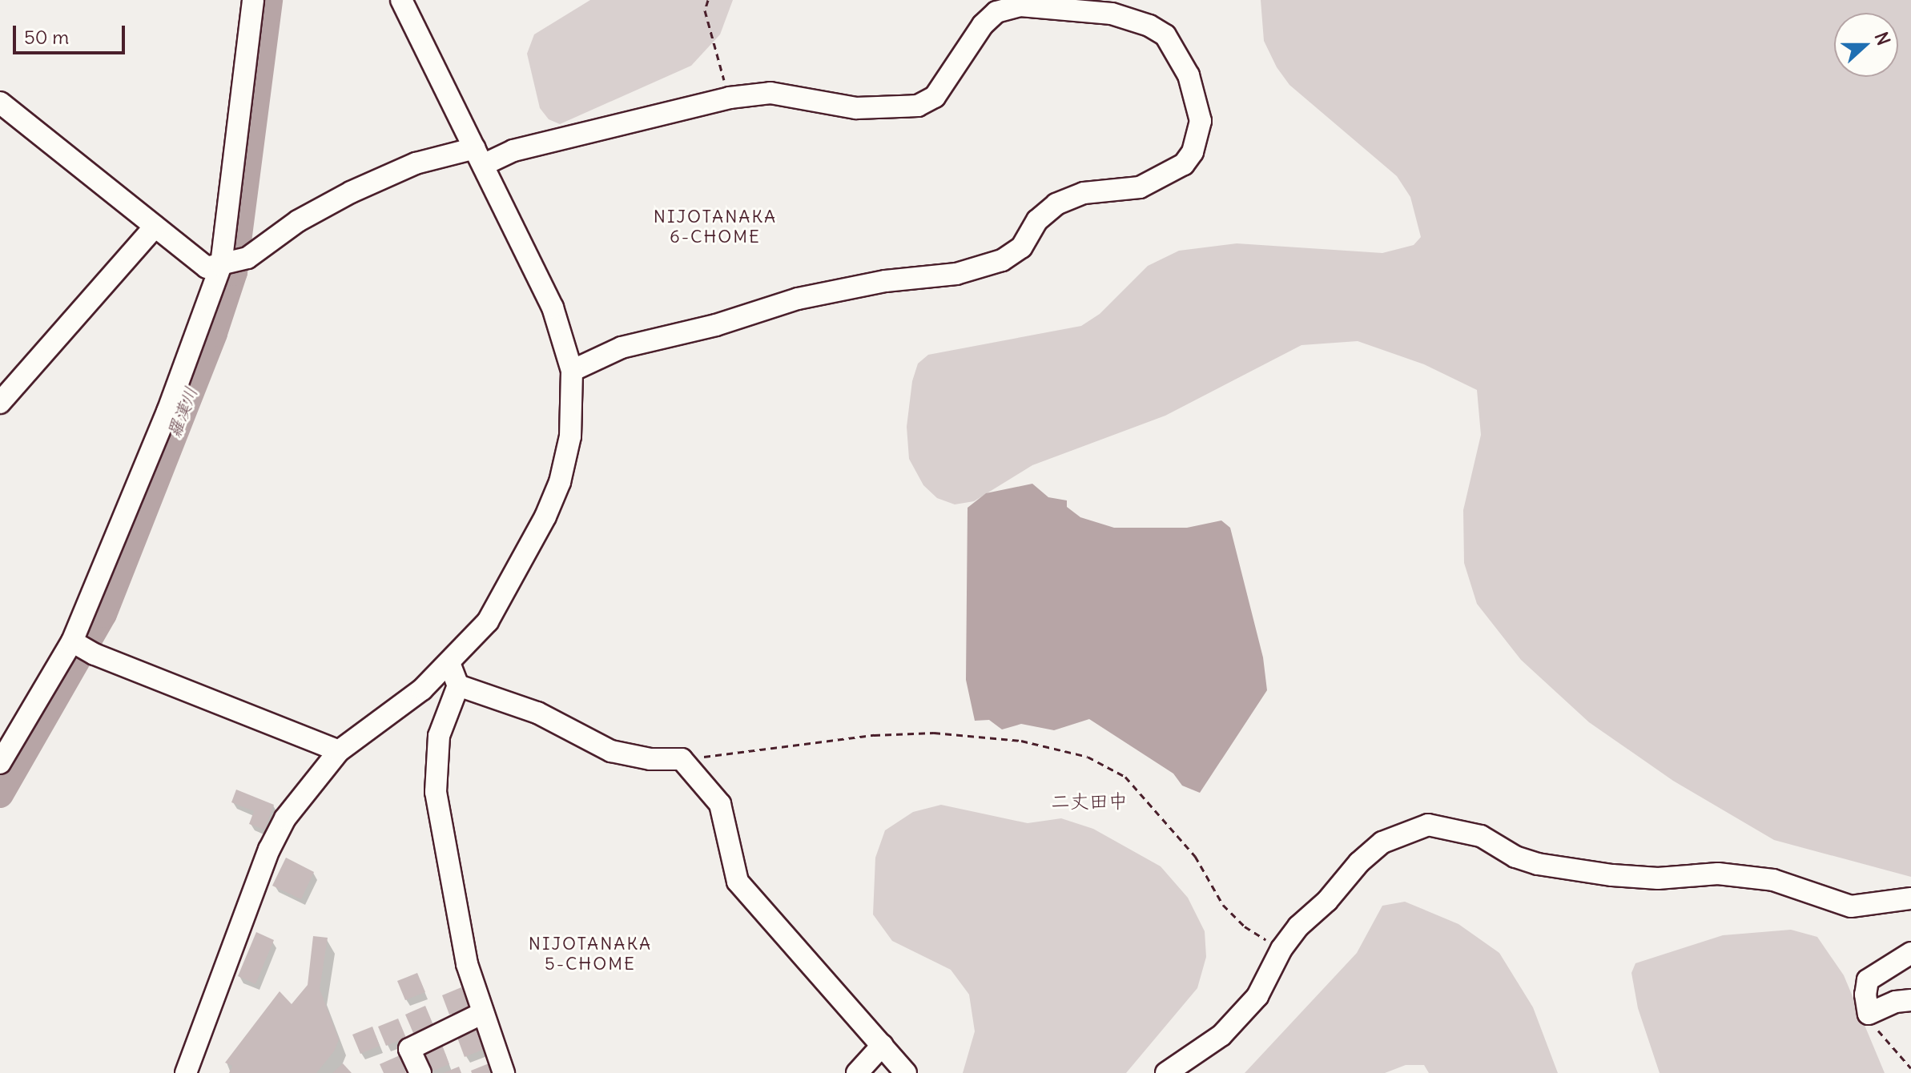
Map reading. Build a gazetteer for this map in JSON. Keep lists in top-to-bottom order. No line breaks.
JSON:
{"districts":["NIJOTANAKA 6-CHOME","二丈田中","NIJOTANAKA 5-CHOME"],"water":["羅漢川"],"scale_bar":"50 m","north":"right"}
